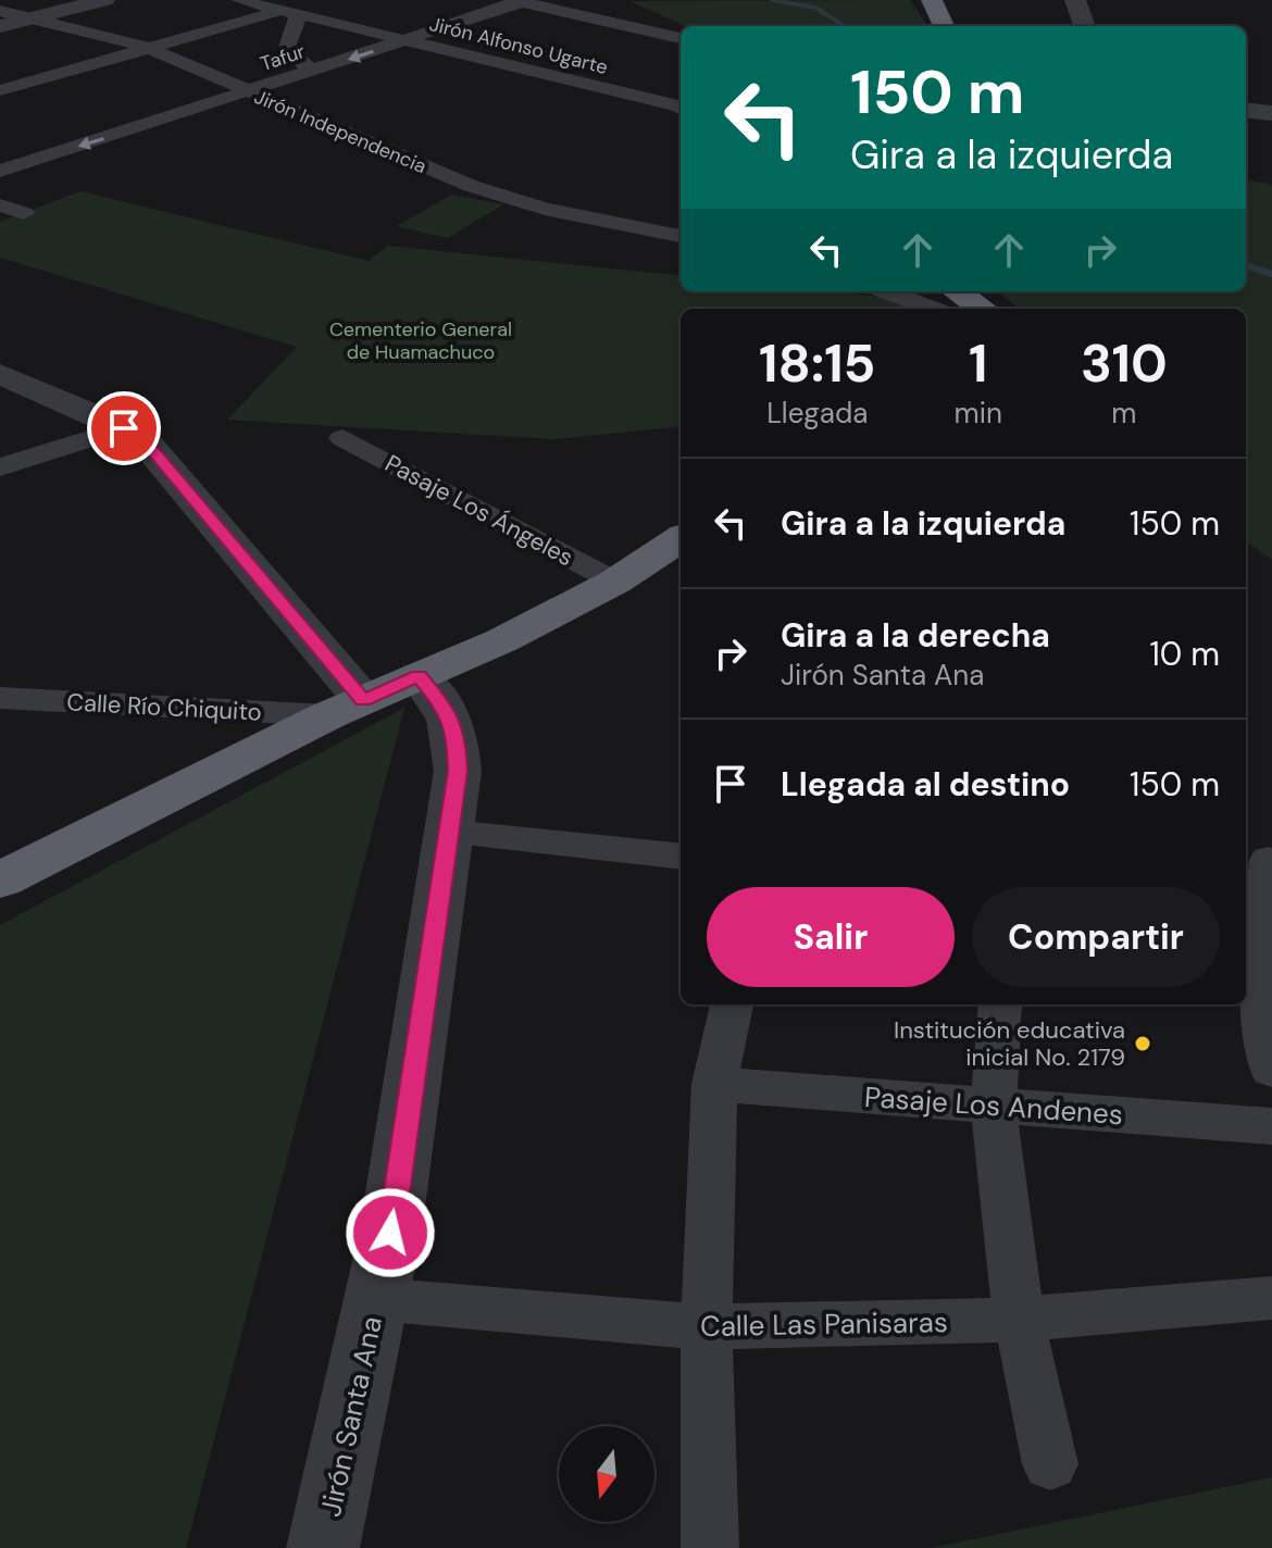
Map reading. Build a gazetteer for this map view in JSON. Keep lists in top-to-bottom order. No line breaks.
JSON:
{"streets":{"street":["Jirón Alfonso Ugarte","Tafur","Jirón Independencia","Pasaje Los Ángeles","Calle Río Chiquito","Pasaje Los Andenes","Calle Las Panisaras","Jirón Santa Ana"]},"crossings":[["Jirón Alfonso Ugarte","Tafur"],["Tafur","Jirón Independencia"],["Calle Las Panisaras","Jirón Santa Ana"]],"parks":["Cementerio General de Huamachuco"],"places":["Institución educativa inicial No. 2179"],"north":"bottom","page":{"turn":["150 m","Gira a la izquierda"],"eta":["18:15","Llegada","1","min","310","m"],"list":[{"name":"Gira a la izquierda","value":"150 m"},{"name":"Gira a la derecha","note":"Jirón Santa Ana","value":"10 m"},{"name":"Llegada al destino","value":"150 m"}],"buttons":["Salir","Compartir"]}}
